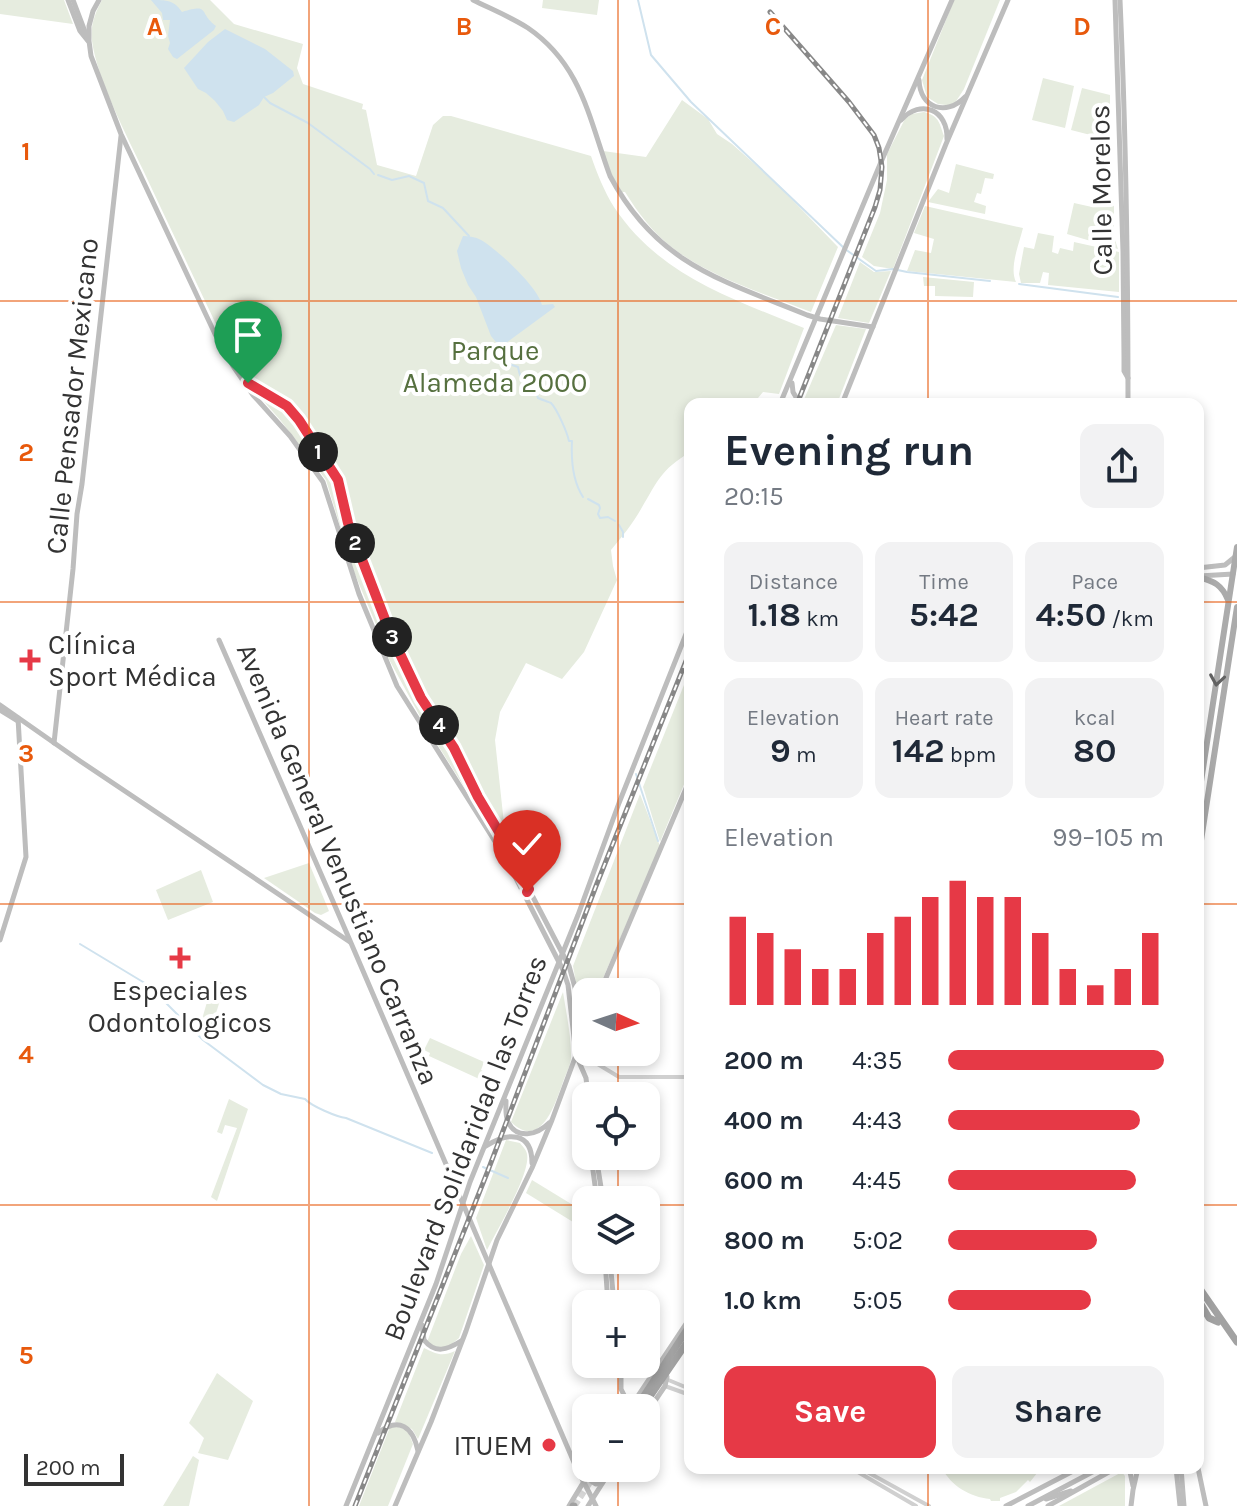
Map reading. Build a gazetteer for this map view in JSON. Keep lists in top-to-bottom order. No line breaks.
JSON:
{"streets":{"main road":["Calle Morelos","Calle Pensador Mexicano","Avenida General Venustiano Carranza","Boulevard Solidaridad las Torres"]},"crossings":[["Avenida General Venustiano Carranza","Boulevard Solidaridad las Torres"]],"parks":["Parque Alameda 2000"],"places":{"health":["Clínica Sport Médica","Especiales Odontologicos"],"other":["ITUEM"]},"scale_bar":"200 m","north":"right","page":{"heading":["Evening run","20:15"],"pins":["1","2","3","4"],"stats":[["Distance","1.18 km"],["Time","5:42"],["Pace","4:50 /km"],["Elevation","9 m"],["Heart rate","142 bpm"],["kcal","80"]],"chart":["Elevation","99–105 m"],"map_buttons":["+","−"],"list":[{"name":"200 m","note":"4:35"},{"name":"400 m","note":"4:43"},{"name":"600 m","note":"4:45"},{"name":"800 m","note":"5:02"},{"name":"1.0 km","note":"5:05"}],"buttons":["Save","Share"],"scale":"200 m"},"grid":{"columns":["A","B","C","D"],"rows":["1","2","3","4","5"]}}
